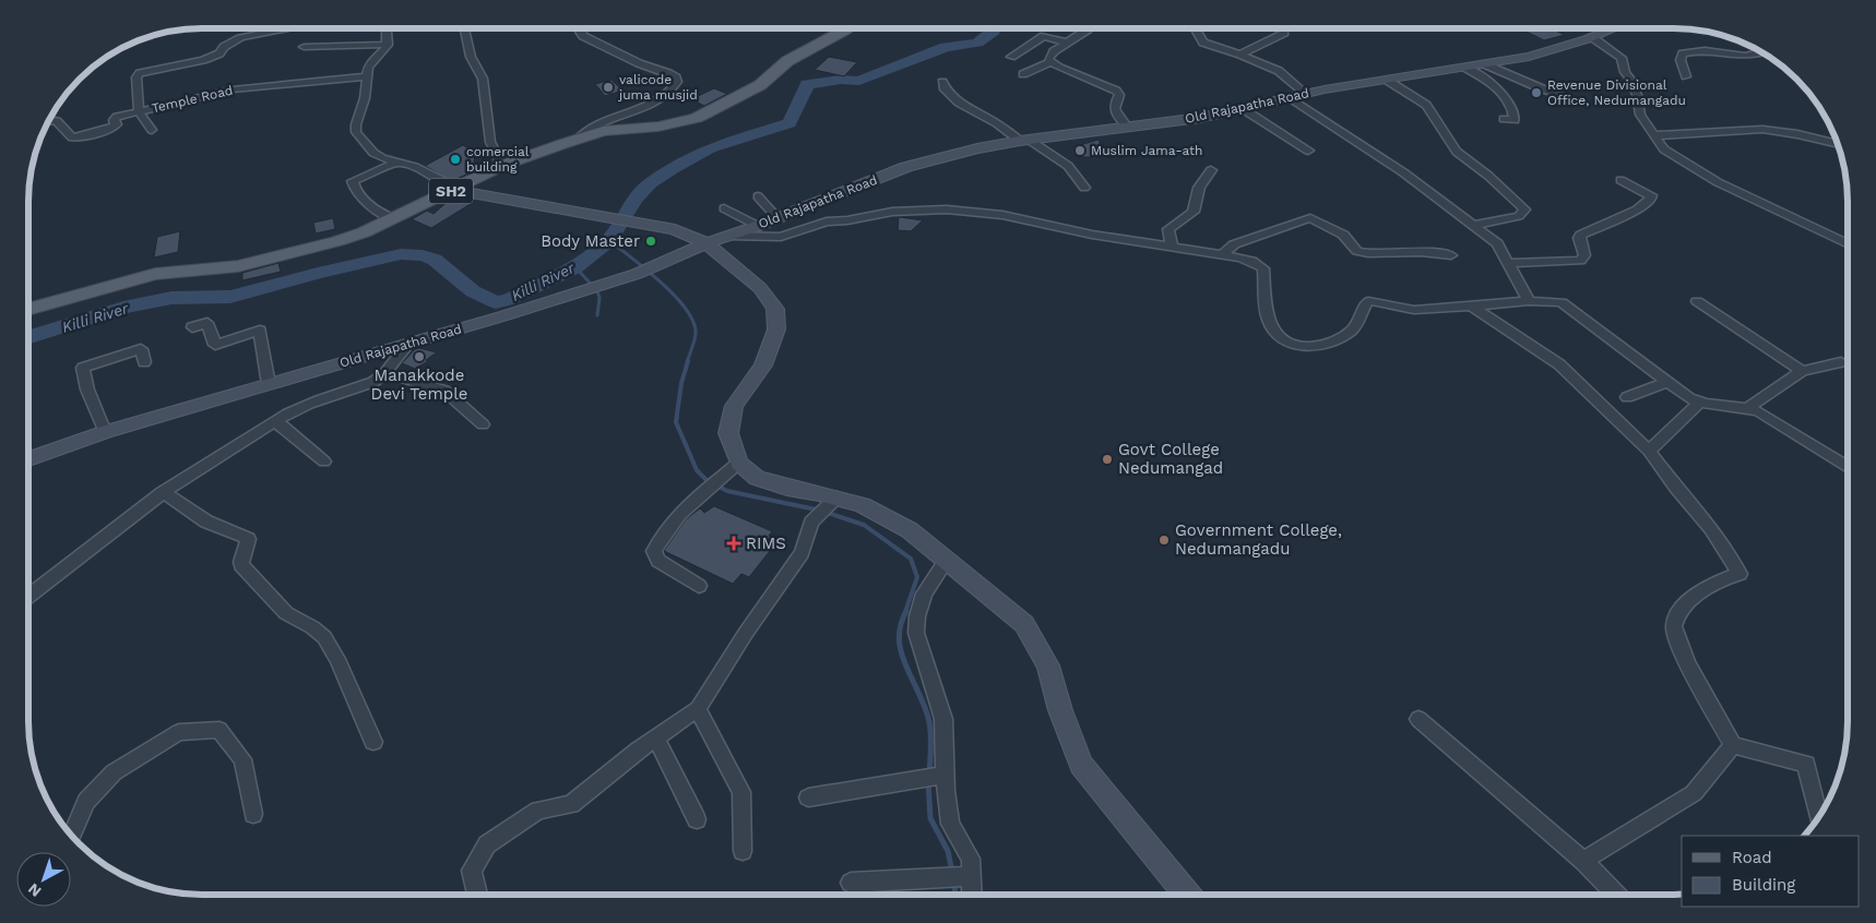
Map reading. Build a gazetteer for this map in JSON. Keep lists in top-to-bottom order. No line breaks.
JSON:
{"streets":{"main road":["Old Rajapatha Road","SH2"],"street":["Temple Road"]},"water":["Killi River"],"places":{"other":["valicode juma musjid","Revenue Divisional Office, Nedumangadu","Muslim Jama-ath","comercial building","Body Master","Manakkode Devi Temple","Govt College Nedumangad","Government College, Nedumangadu"],"health":["RIMS"]},"legend":["Road","Building"],"north":"bottom left"}
